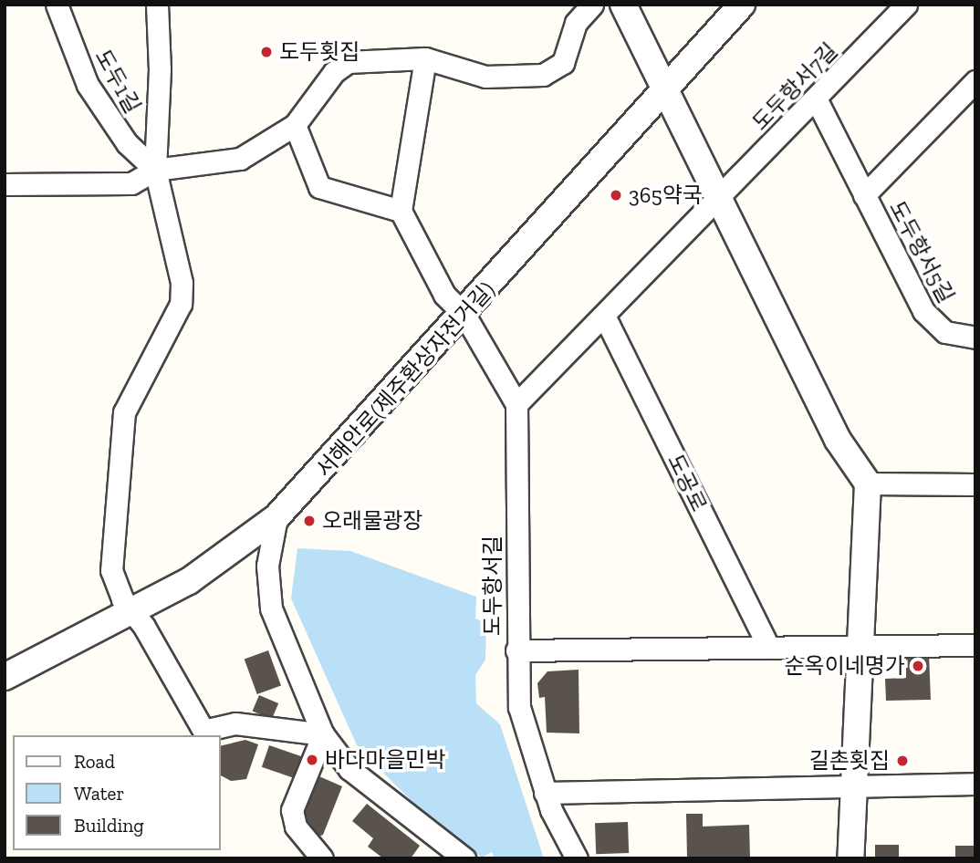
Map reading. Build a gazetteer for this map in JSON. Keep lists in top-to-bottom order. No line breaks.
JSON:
{"streets":{"street":["도두1길","도두항서7길","도두항서5길","서해안로(제주환상자전거길)","도공로","도두항서길"]},"crossings":[["도두항서7길","도두항서5길"]],"places":["도두횟집","365약국","오래물광장","순옥이네명가","바다마을민박","길촌횟집"],"legend":["Road","Water","Building"]}
